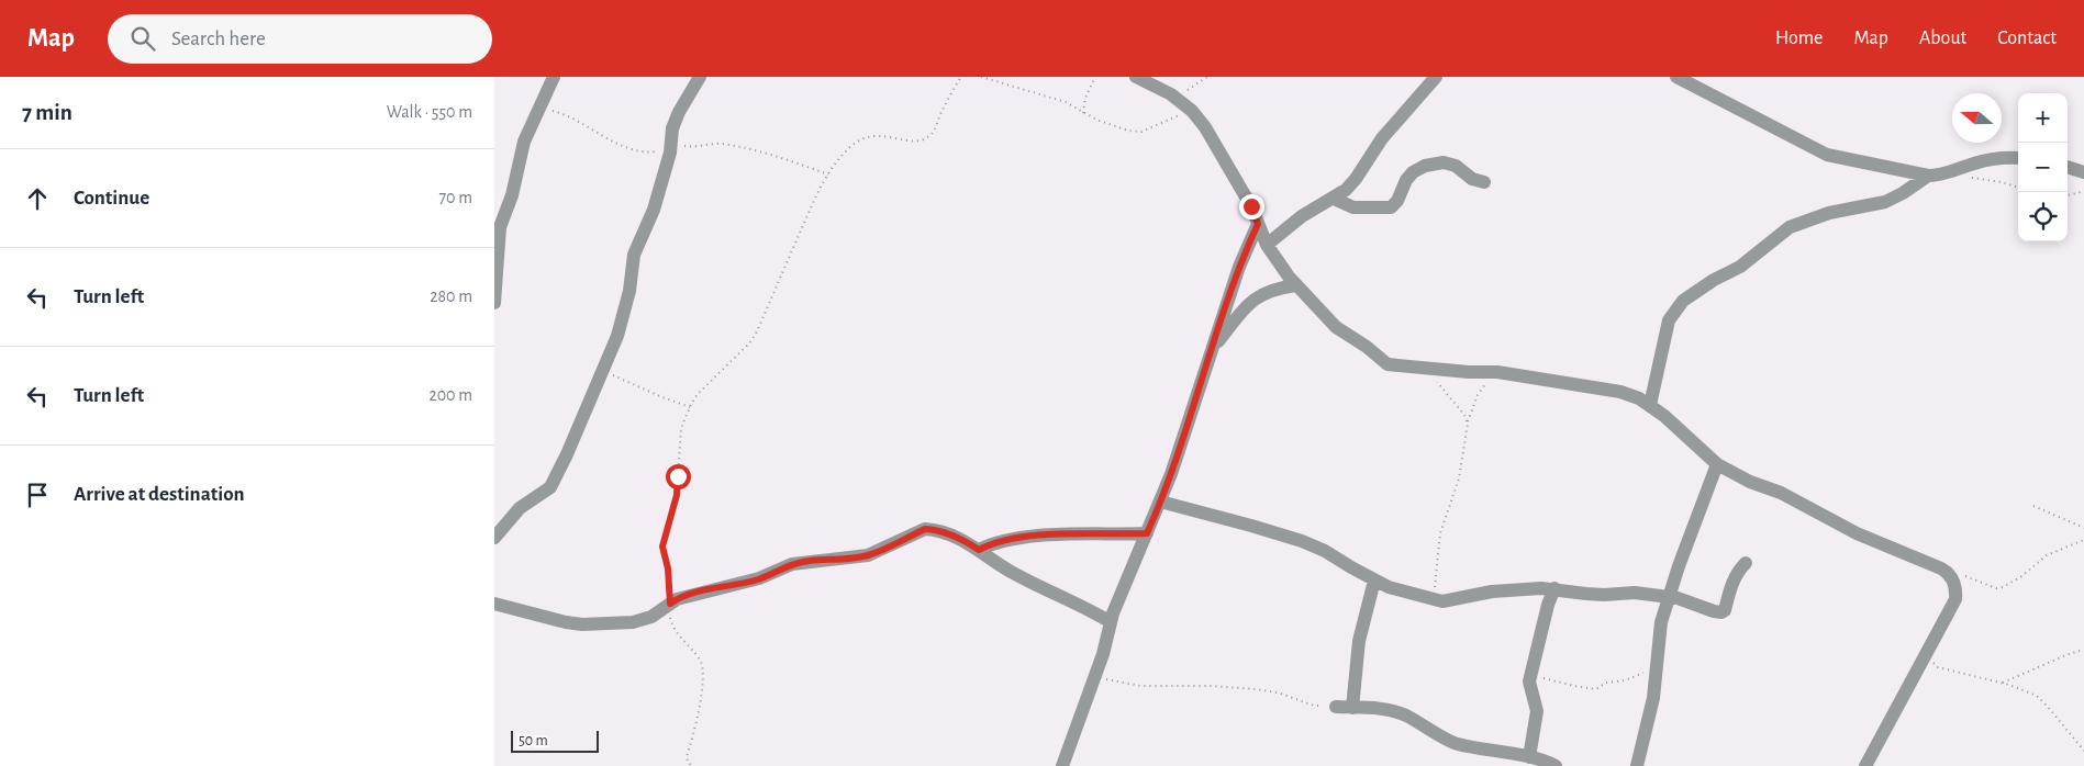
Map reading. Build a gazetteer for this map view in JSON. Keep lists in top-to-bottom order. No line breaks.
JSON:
{"scale_bar":"50 m","north":"left","page":{"header":"Map","search":"Search here","nav":["Home","Map","About","Contact"],"heading":["7 min","Walk · 550 m"],"map_buttons":["+","−"],"list":[["Continue","70 m"],["Turn left","280 m"],["Turn left","200 m"],"Arrive at destination"],"scale":"50 m"}}
